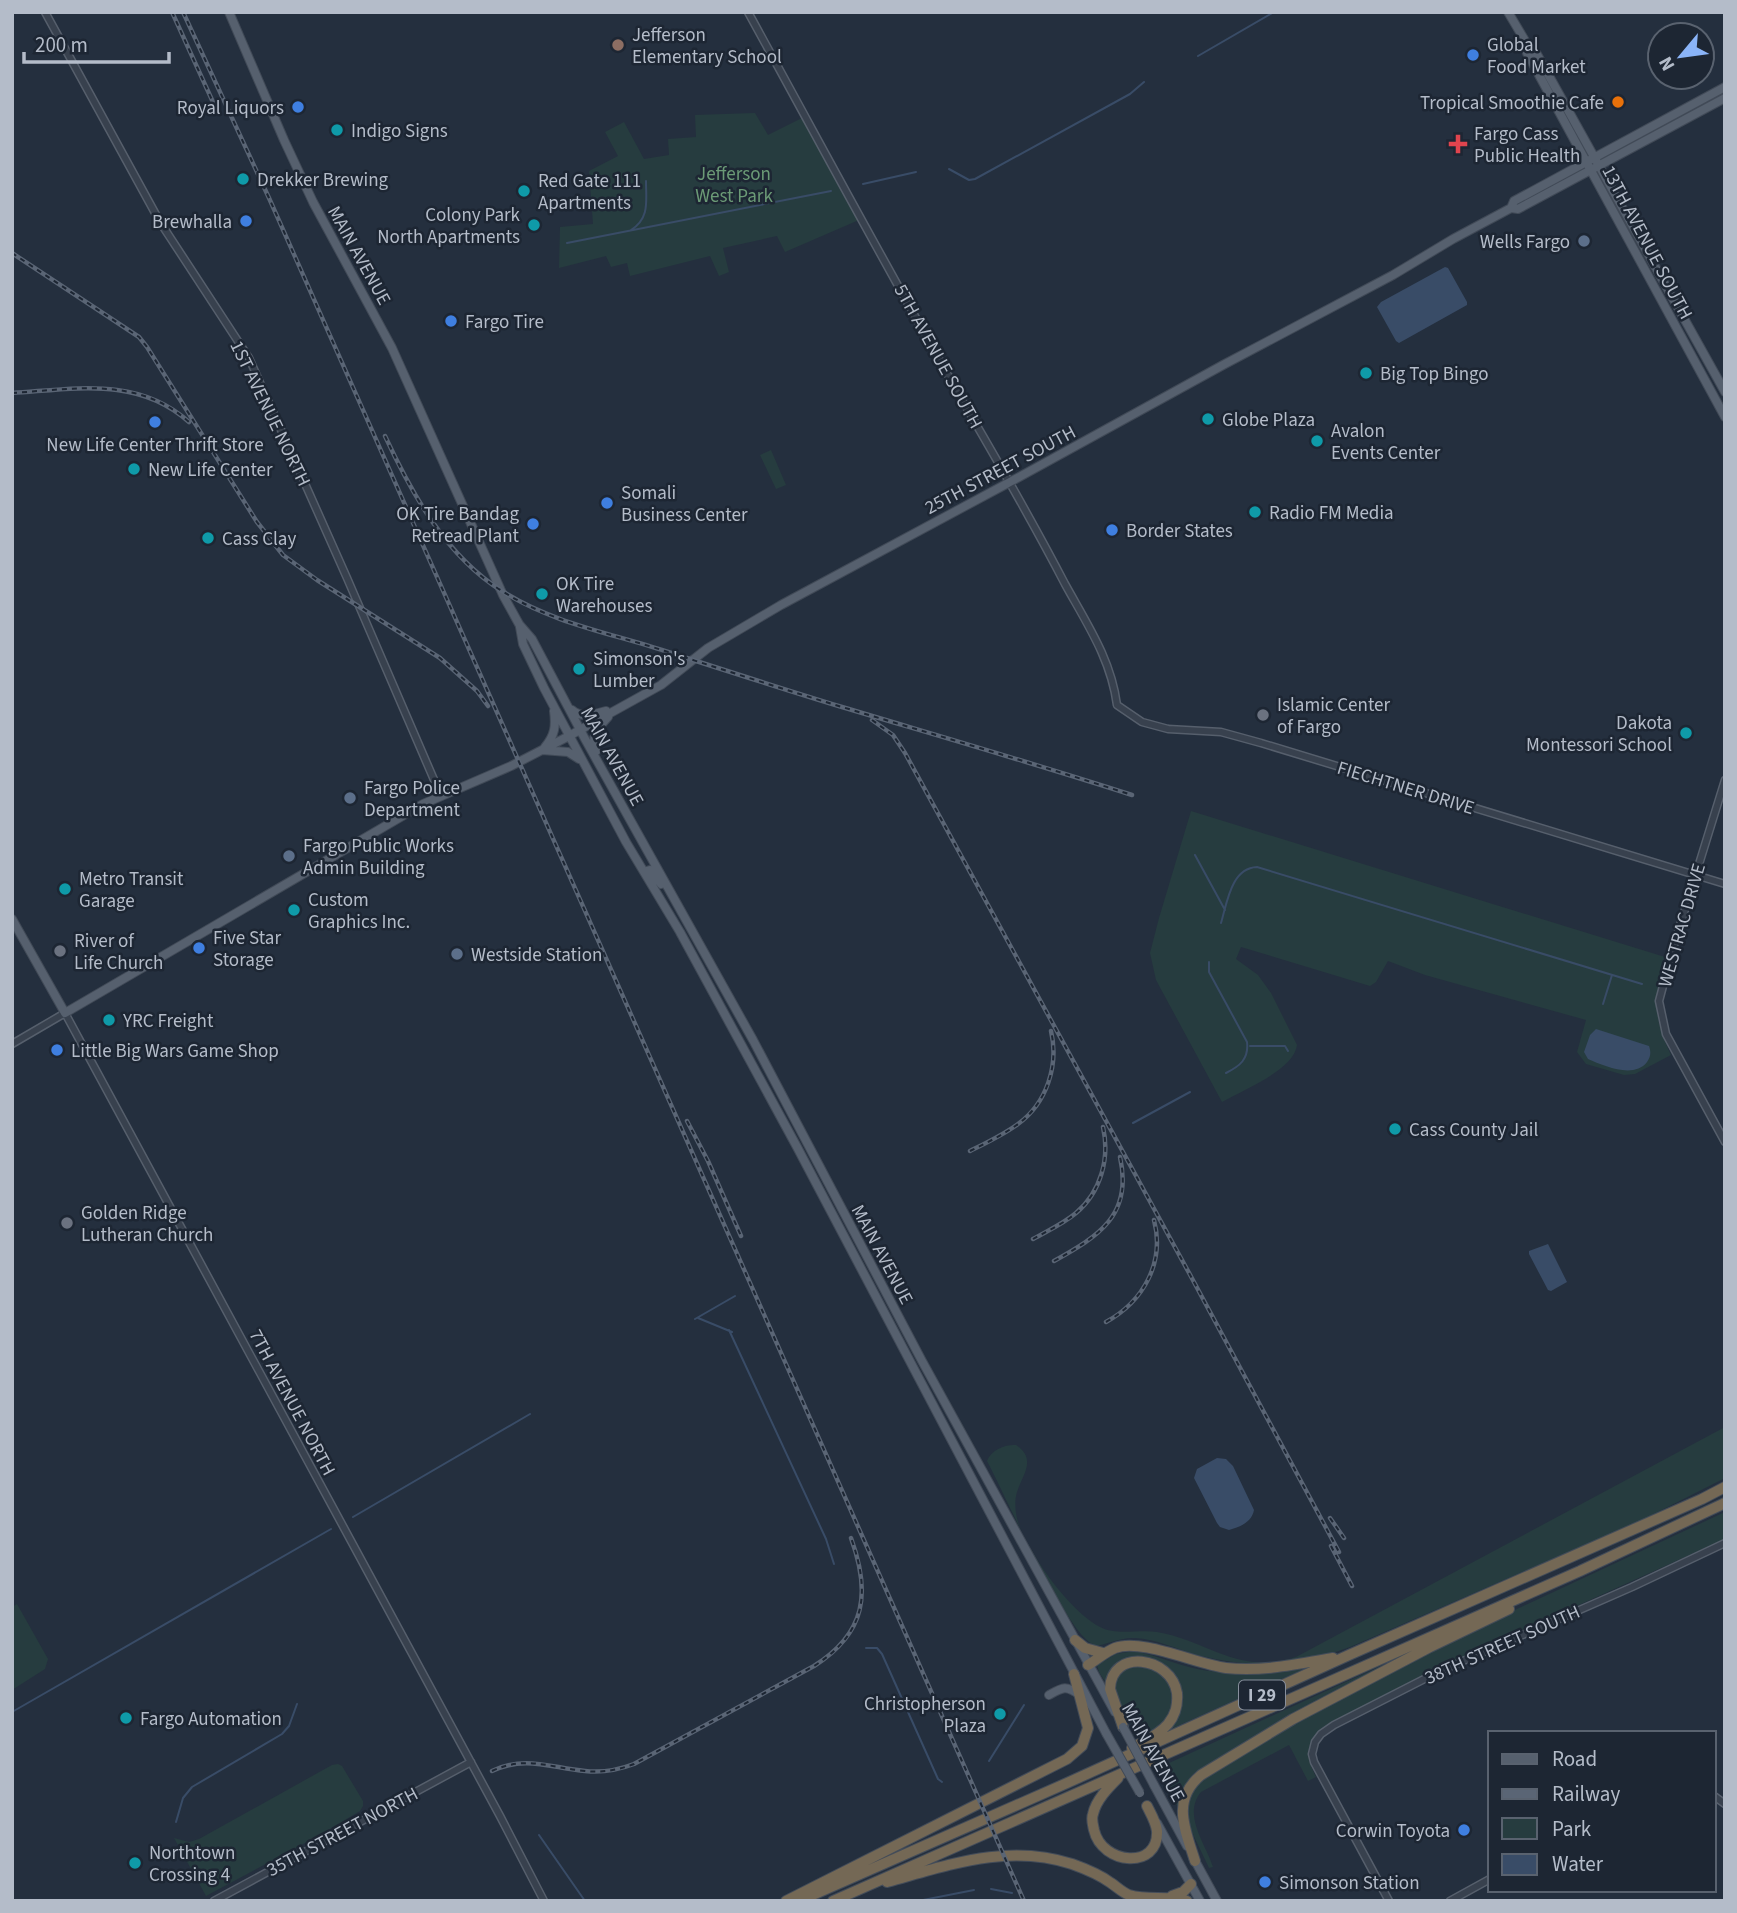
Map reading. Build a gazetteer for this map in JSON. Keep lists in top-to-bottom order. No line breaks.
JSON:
{"streets":{"highway":["I 29"],"main road":["13TH AVENUE SOUTH","MAIN AVENUE","25TH STREET SOUTH","7TH AVENUE NORTH"],"street":["5TH AVENUE SOUTH","1ST AVENUE NORTH","FIECHTNER DRIVE","WESTRAC DRIVE","38TH STREET SOUTH","35TH STREET NORTH"]},"crossings":[["13TH AVENUE SOUTH","25TH STREET SOUTH"],["MAIN AVENUE","25TH STREET SOUTH"],["5TH AVENUE SOUTH","25TH STREET SOUTH"],["5TH AVENUE SOUTH","FIECHTNER DRIVE"],["1ST AVENUE NORTH","25TH STREET SOUTH"],["25TH STREET SOUTH","7TH AVENUE NORTH"],["FIECHTNER DRIVE","WESTRAC DRIVE"],["7TH AVENUE NORTH","35TH STREET NORTH"]],"parks":["Jefferson West Park"],"places":{"other":["Jefferson Elementary School","Global Food Market","Tropical Smoothie Cafe","Royal Liquors","Indigo Signs","Drekker Brewing","Red Gate 111 Apartments","Brewhalla","Colony Park North Apartments","Wells Fargo","Fargo Tire","Big Top Bingo","Globe Plaza","New Life Center Thrift Store","Avalon Events Center","New Life Center","Somali Business Center","Radio FM Media","OK Tire Bandag Retread Plant","Border States","Cass Clay","OK Tire Warehouses","Simonson's Lumber","Islamic Center of Fargo","Dakota Montessori School","Fargo Police Department","Fargo Public Works Admin Building","Metro Transit Garage","Custom Graphics Inc.","Five Star Storage","River of Life Church","Westside Station","YRC Freight","Little Big Wars Game Shop","Cass County Jail","Golden Ridge Lutheran Church","Christopherson Plaza","Fargo Automation","Corwin Toyota","Northtown Crossing 4","Simonson Station"],"health":["Fargo Cass Public Health"]},"legend":["Road","Railway","Park","Water"],"scale_bar":"200 m","north":"bottom left"}
